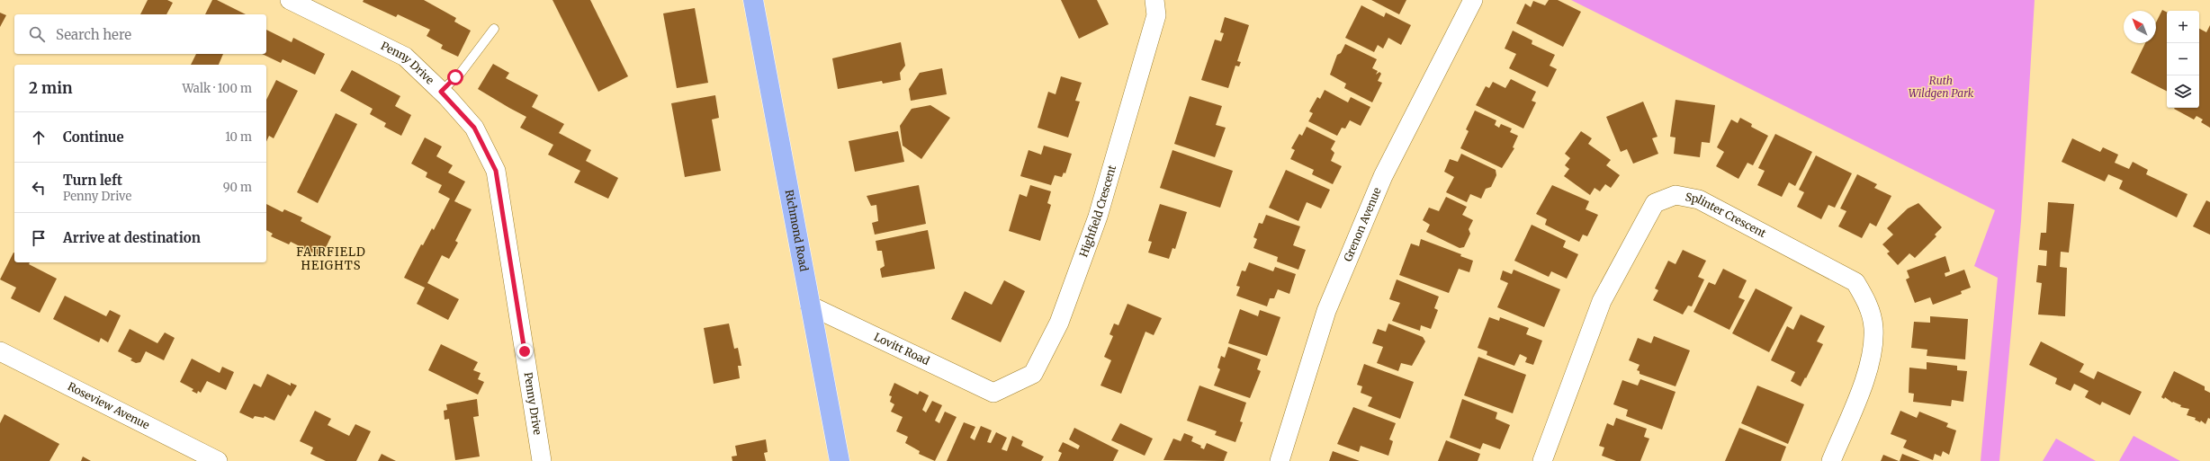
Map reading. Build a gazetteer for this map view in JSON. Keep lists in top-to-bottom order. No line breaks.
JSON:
{"streets":{"main road":["Richmond Road"],"street":["Penny Drive","Highfield Crescent","Splinter Crescent","Grenon Avenue","Lovitt Road","Roseview Avenue"]},"crossings":[["Highfield Crescent","Lovitt Road"],["Richmond Road","Lovitt Road"]],"districts":["FAIRFIELD HEIGHTS"],"parks":["Ruth Wildgen Park"],"north":"top left","page":{"map_buttons":["+","−"],"search":"Search here","heading":["2 min","Walk · 100 m"],"list":[["Continue","10 m"],["Turn left","Penny Drive","90 m"],"Arrive at destination"]}}
